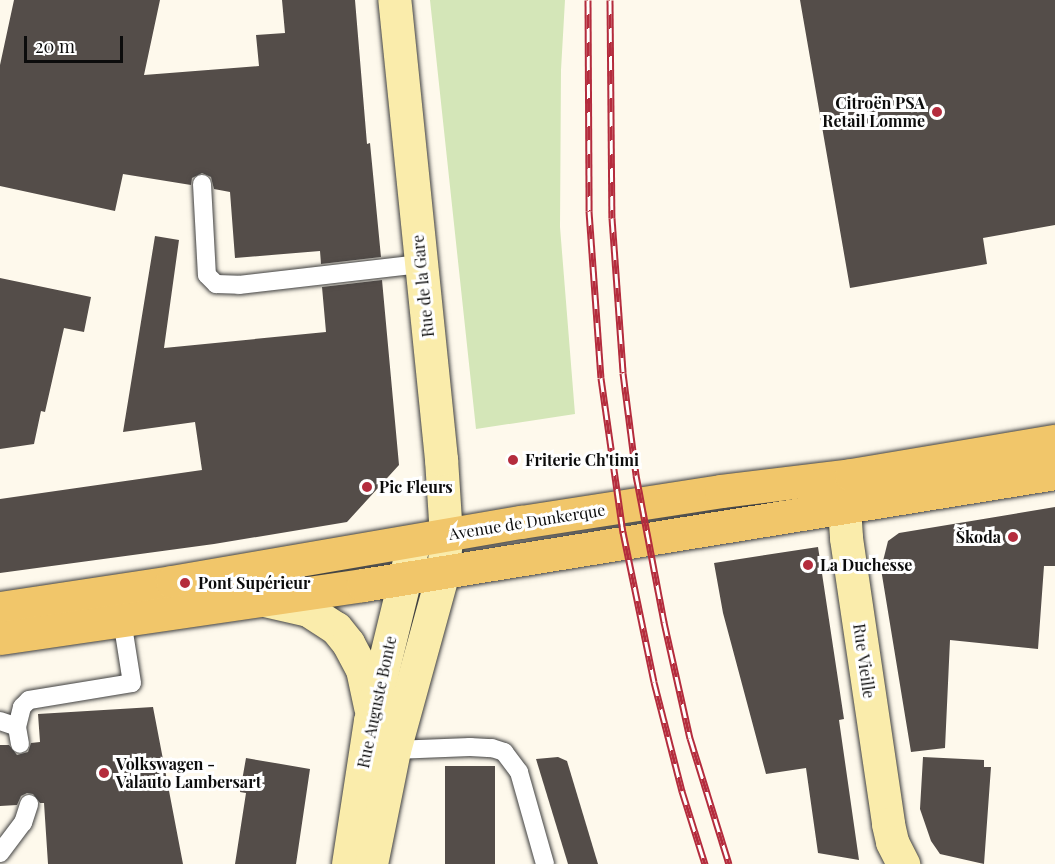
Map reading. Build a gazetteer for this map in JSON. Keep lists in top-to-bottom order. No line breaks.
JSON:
{"streets":{"main road":["Avenue de Dunkerque"],"street":["Rue de la Gare","Rue Vieille","Rue Auguste Bonte"]},"crossings":[["Rue de la Gare","Avenue de Dunkerque"],["Rue de la Gare","Rue Auguste Bonte"],["Avenue de Dunkerque","Rue Auguste Bonte"]],"places":["Citroën PSA Retail Lomme","Friterie Ch'timi","Pic Fleurs","Škoda","La Duchesse","Pont Supérieur","Volkswagen - Valauto Lambersart"],"scale_bar":"20 m"}
